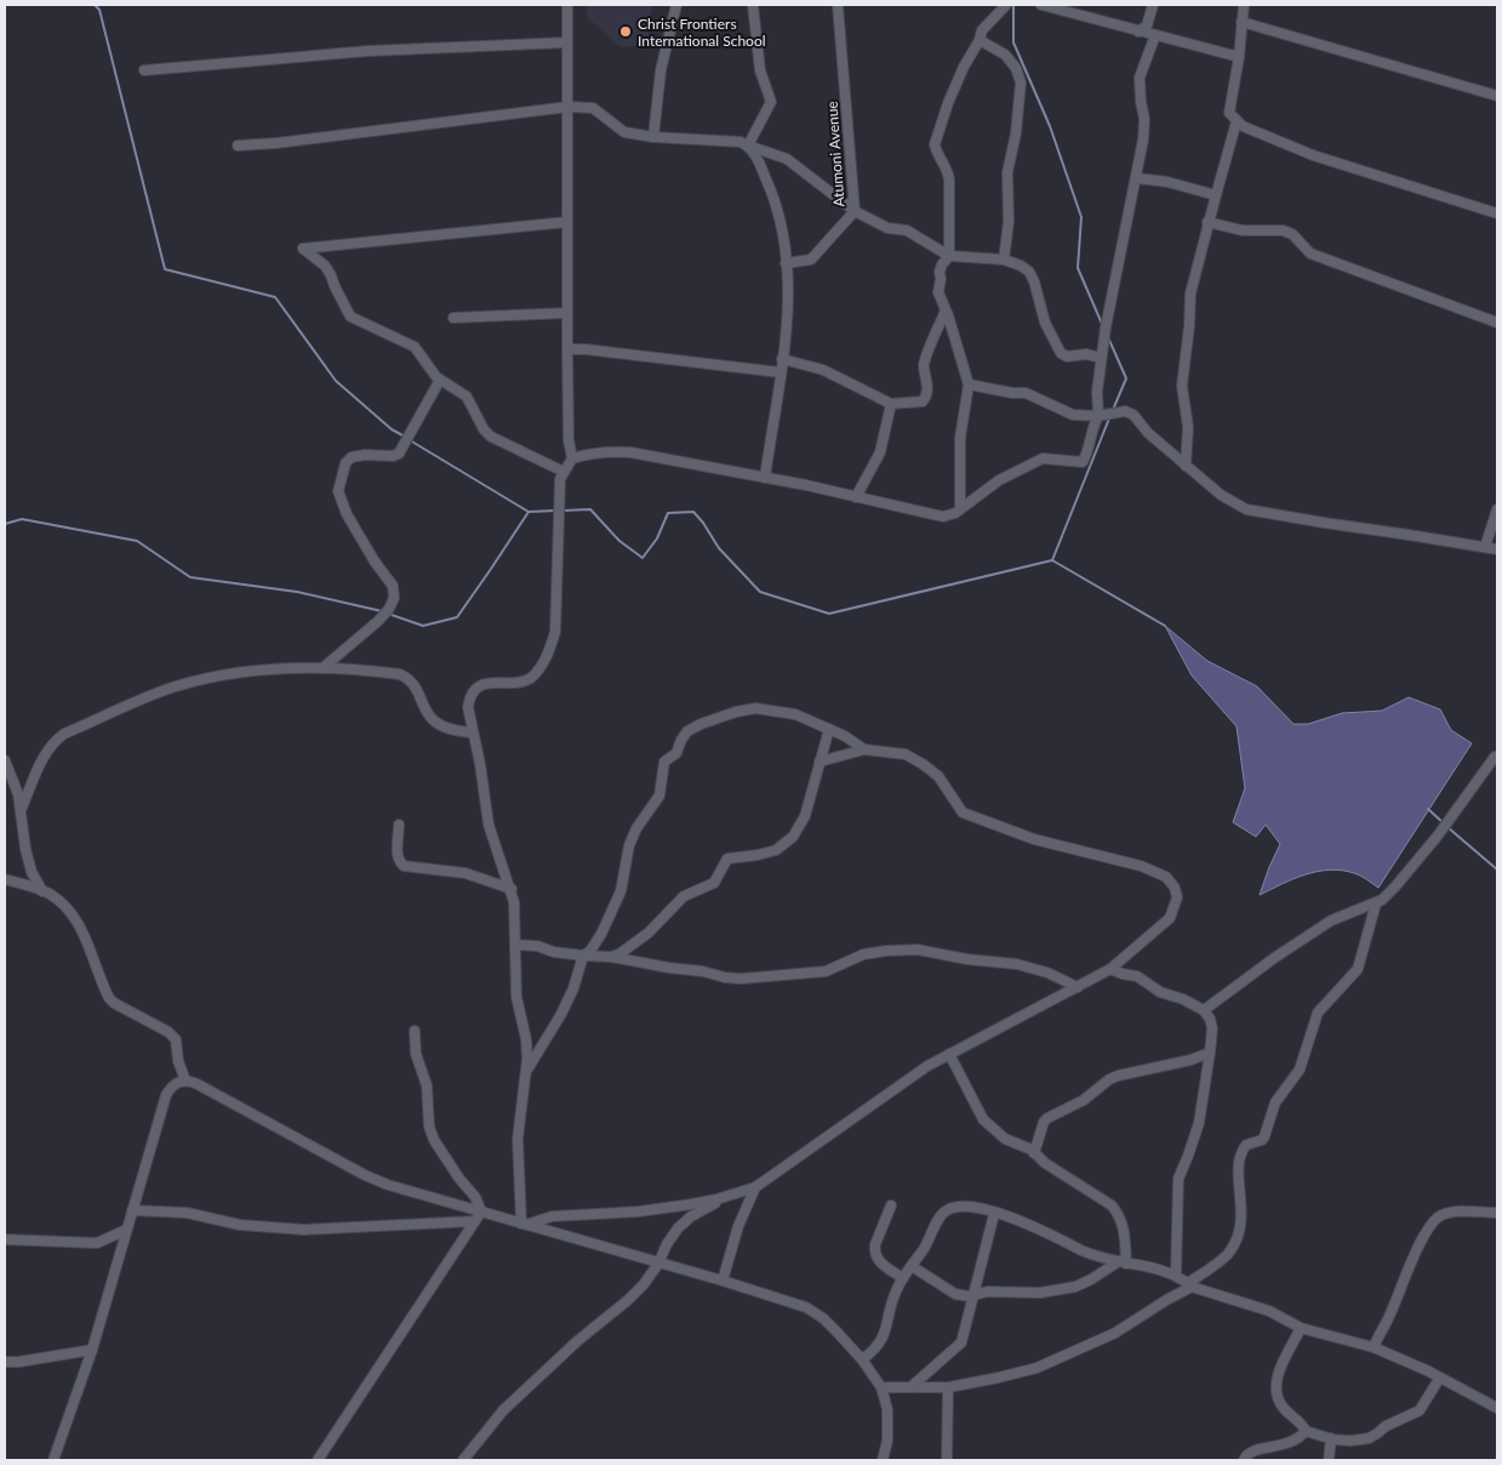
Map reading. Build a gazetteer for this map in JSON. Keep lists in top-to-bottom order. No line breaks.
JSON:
{"streets":{"street":["Atumoni Avenue"]},"places":["Christ Frontiers International School"]}
